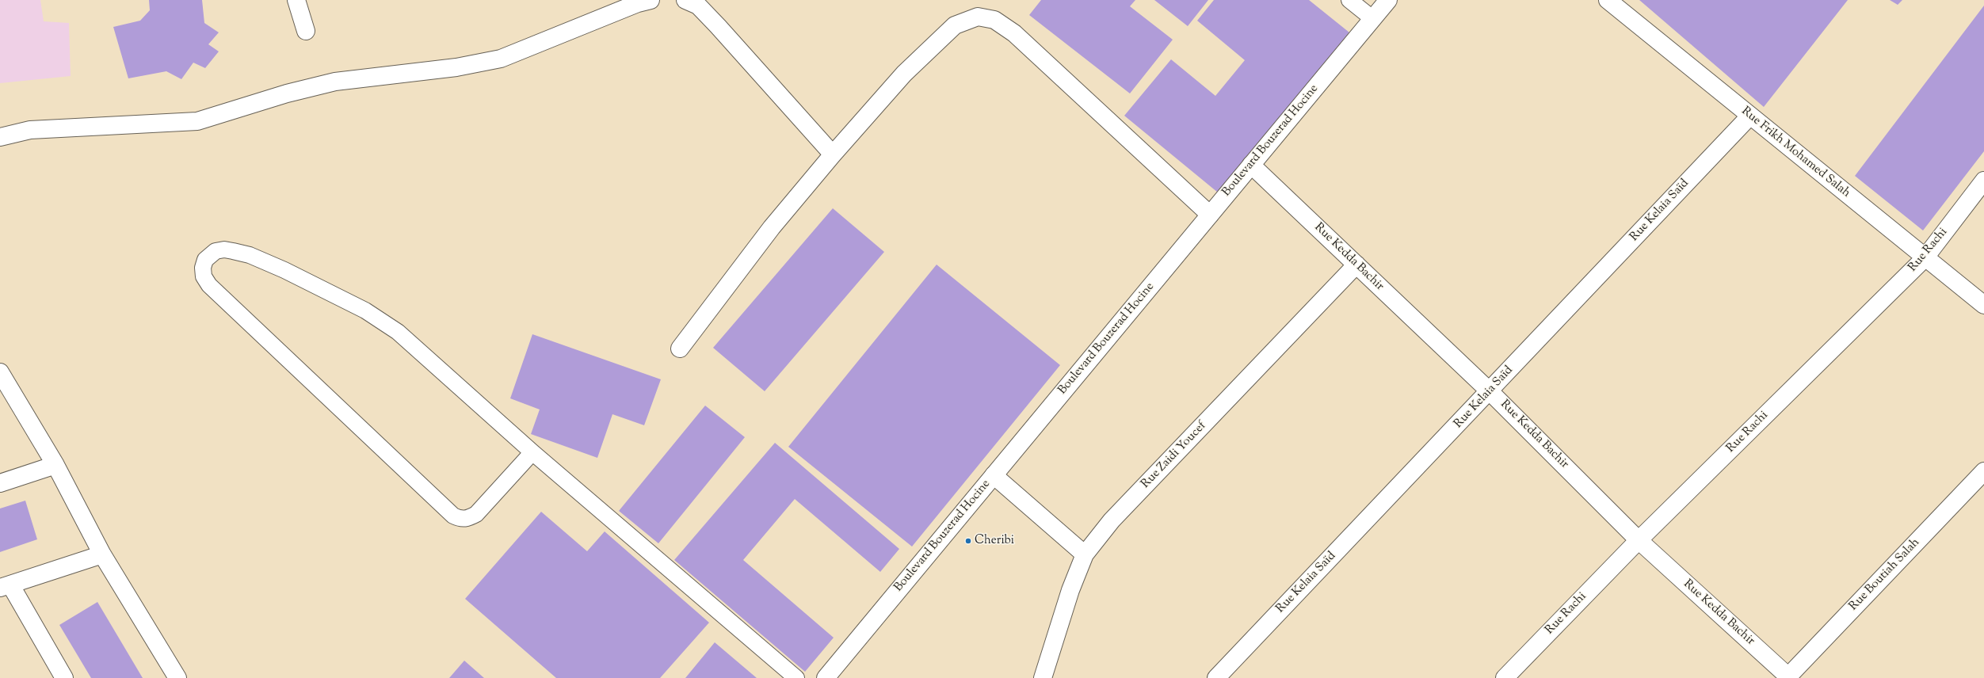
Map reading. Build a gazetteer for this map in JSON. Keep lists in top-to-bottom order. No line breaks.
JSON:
{"streets":{"street":["Boulevard Bouzerad Hocine","Rue Frikh Mohamed Salah","Rue Kelaia Saïd","Rue Rachi","Rue Kedda Bachir","Rue Zaidi Youcef","Rue Boutiah Salah"]},"crossings":[["Boulevard Bouzerad Hocine","Rue Kedda Bachir"],["Rue Frikh Mohamed Salah","Rue Kelaia Saïd"],["Rue Frikh Mohamed Salah","Rue Rachi"],["Rue Kelaia Saïd","Rue Kedda Bachir"],["Rue Rachi","Rue Kedda Bachir"],["Rue Kedda Bachir","Rue Zaidi Youcef"],["Rue Kedda Bachir","Rue Boutiah Salah"]],"places":["Cheribi"]}
